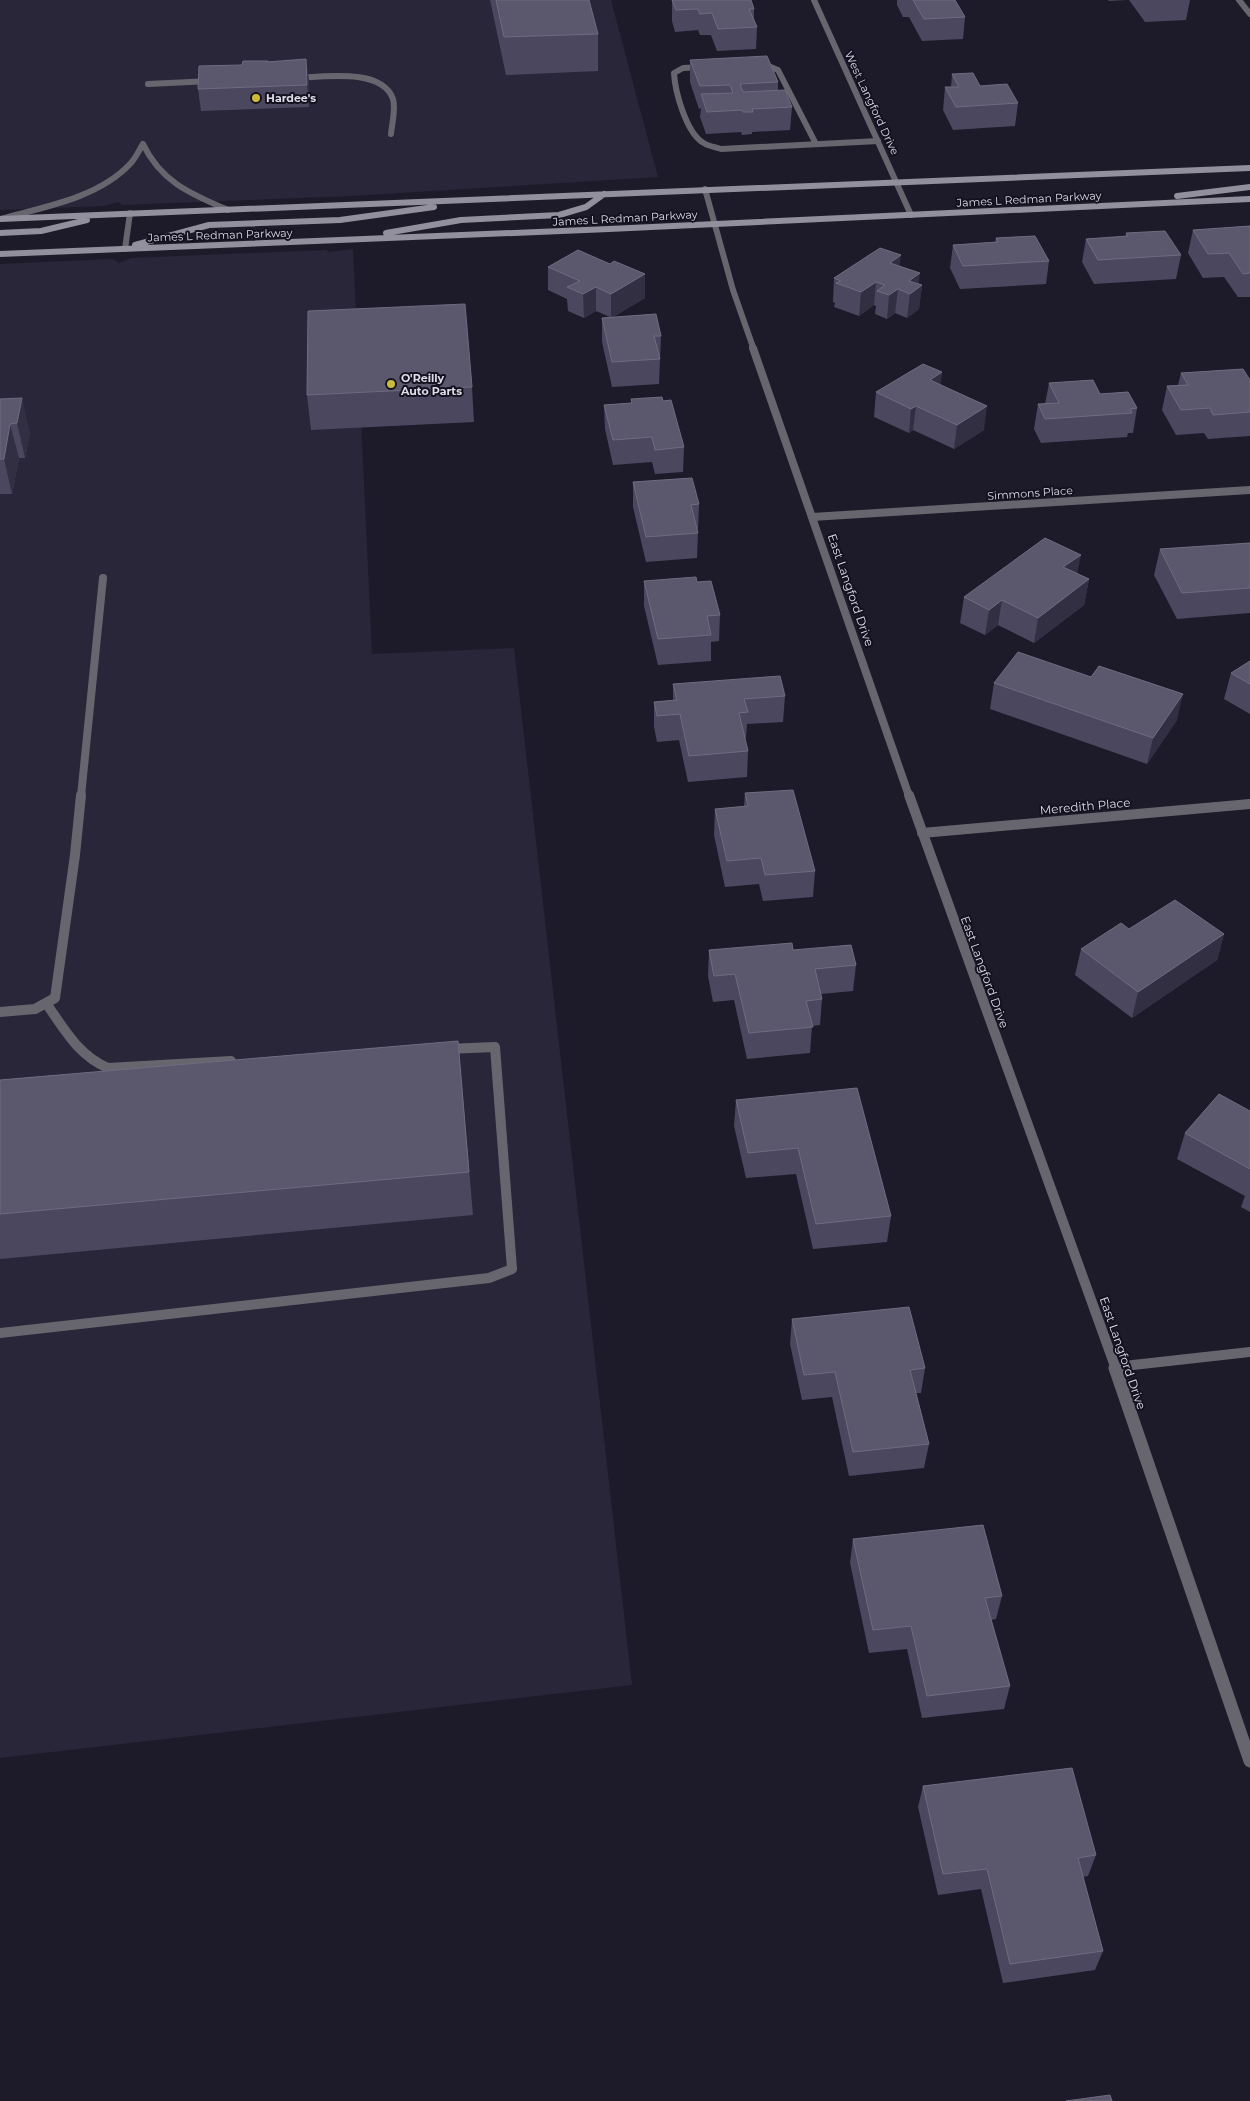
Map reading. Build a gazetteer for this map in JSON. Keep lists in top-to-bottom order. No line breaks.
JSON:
{"streets":{"main road":["James L Redman Parkway"],"street":["West Langford Drive","Simmons Place","East Langford Drive","Meredith Place"]},"crossings":[["West Langford Drive","James L Redman Parkway"],["James L Redman Parkway","East Langford Drive"],["Simmons Place","East Langford Drive"],["East Langford Drive","Meredith Place"]],"places":["Hardee's","O'Reilly Auto Parts"]}
